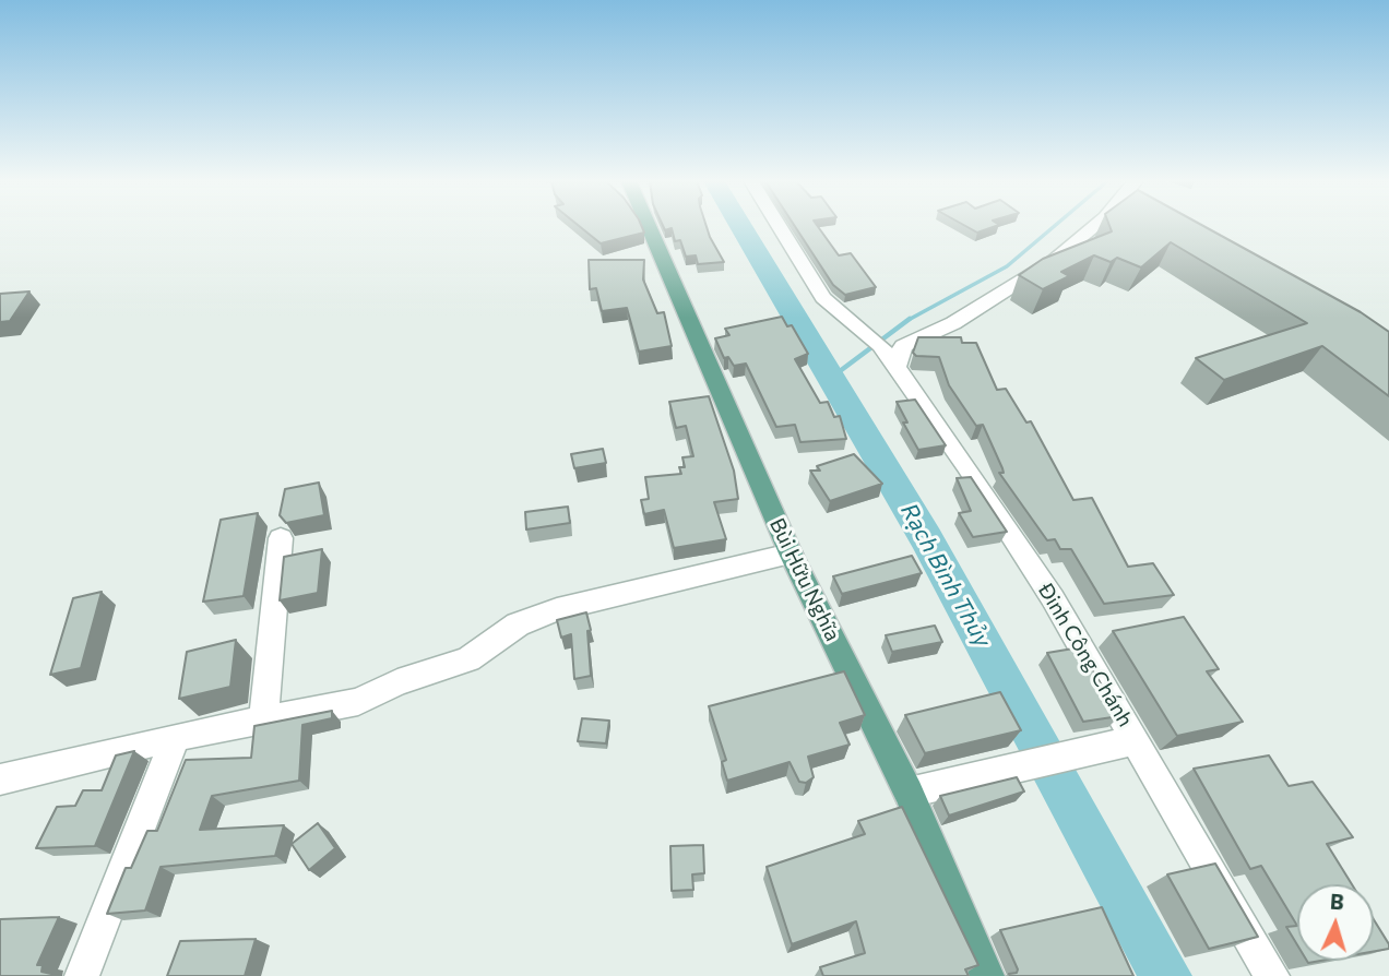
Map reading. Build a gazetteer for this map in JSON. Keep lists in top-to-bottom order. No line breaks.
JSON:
{"streets":{"main road":["Bùi Hữu Nghĩa"],"street":["Đinh Công Chánh"]},"water":["Rạch Bình Thủy"],"north":"top"}
